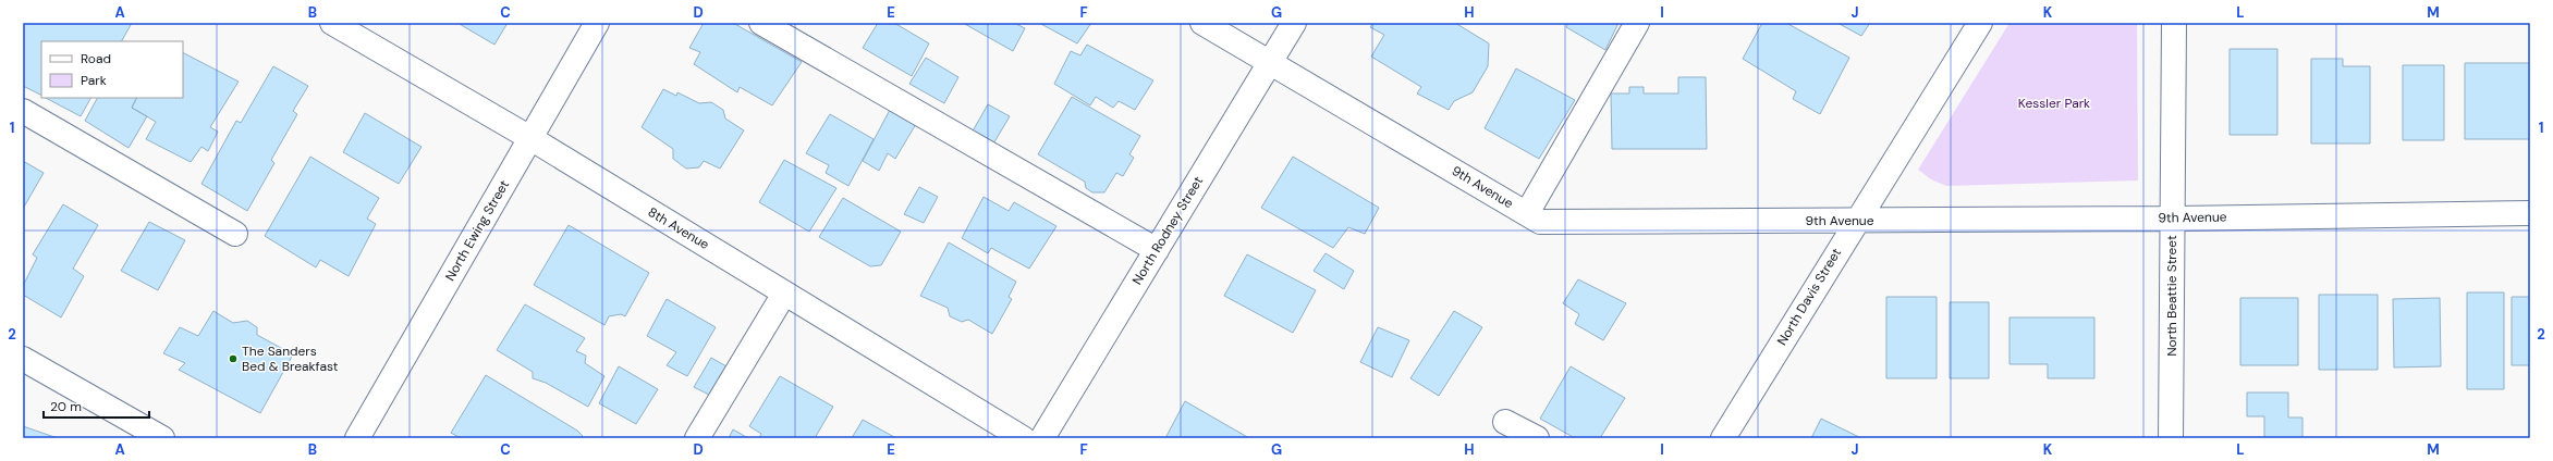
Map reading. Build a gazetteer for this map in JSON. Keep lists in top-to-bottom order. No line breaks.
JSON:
{"streets":{"street":["9th Avenue","8th Avenue","North Ewing Street","North Rodney Street","North Beattie Street","North Davis Street"]},"crossings":[["9th Avenue","North Rodney Street"],["9th Avenue","North Beattie Street"],["9th Avenue","North Davis Street"],["8th Avenue","North Ewing Street"]],"parks":["Kessler Park"],"places":["The Sanders Bed & Breakfast"],"legend":["Road","Park"],"scale_bar":"20 m","grid":{"columns":["A","B","C","D","E","F","G","H","I","J","K","L","M"],"rows":["1","2"]}}
